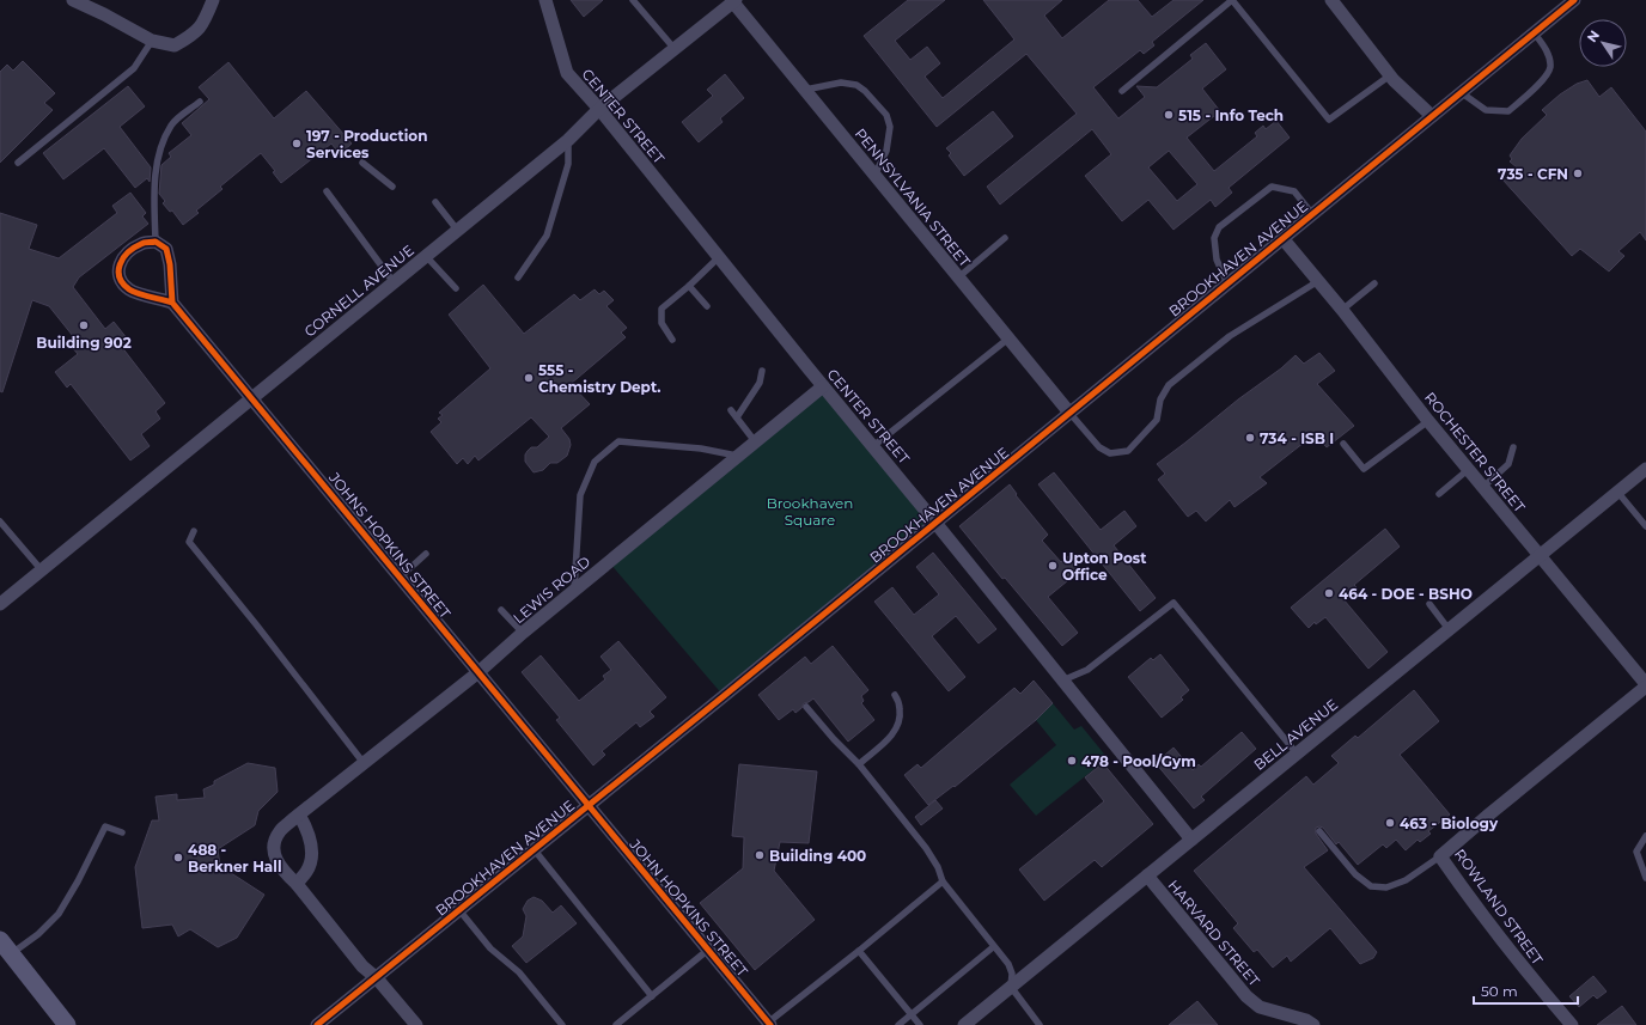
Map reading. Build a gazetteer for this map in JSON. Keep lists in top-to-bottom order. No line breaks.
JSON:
{"streets":{"street":["CENTER STREET","PENNSYLVANIA STREET","BROOKHAVEN AVENUE","CORNELL AVENUE","ROCHESTER STREET","JOHNS HOPKINS STREET","LEWIS ROAD","BELL AVENUE","ROWLAND STREET","JOHN HOPKINS STREET","HARVARD STREET"]},"crossings":[["CENTER STREET","BROOKHAVEN AVENUE"],["CENTER STREET","CORNELL AVENUE"],["CENTER STREET","LEWIS ROAD"],["CENTER STREET","BELL AVENUE"],["PENNSYLVANIA STREET","BROOKHAVEN AVENUE"],["PENNSYLVANIA STREET","CORNELL AVENUE"],["BROOKHAVEN AVENUE","ROCHESTER STREET"],["BROOKHAVEN AVENUE","JOHNS HOPKINS STREET"],["BROOKHAVEN AVENUE","JOHN HOPKINS STREET"],["CORNELL AVENUE","JOHNS HOPKINS STREET"],["ROCHESTER STREET","BELL AVENUE"],["ROCHESTER STREET","ROWLAND STREET"],["JOHNS HOPKINS STREET","LEWIS ROAD"],["JOHNS HOPKINS STREET","JOHN HOPKINS STREET"],["BELL AVENUE","HARVARD STREET"]],"parks":["Brookhaven Square"],"places":["515 - Info Tech","197 - Production Services","735 - CFN","Building 902","555 - Chemistry Dept.","734 - ISB I","Upton Post Office","464 - DOE - BSHO","478 - Pool/Gym","463 - Biology","Building 400","488 - Berkner Hall"],"scale_bar":"50 m","north":"top left"}
